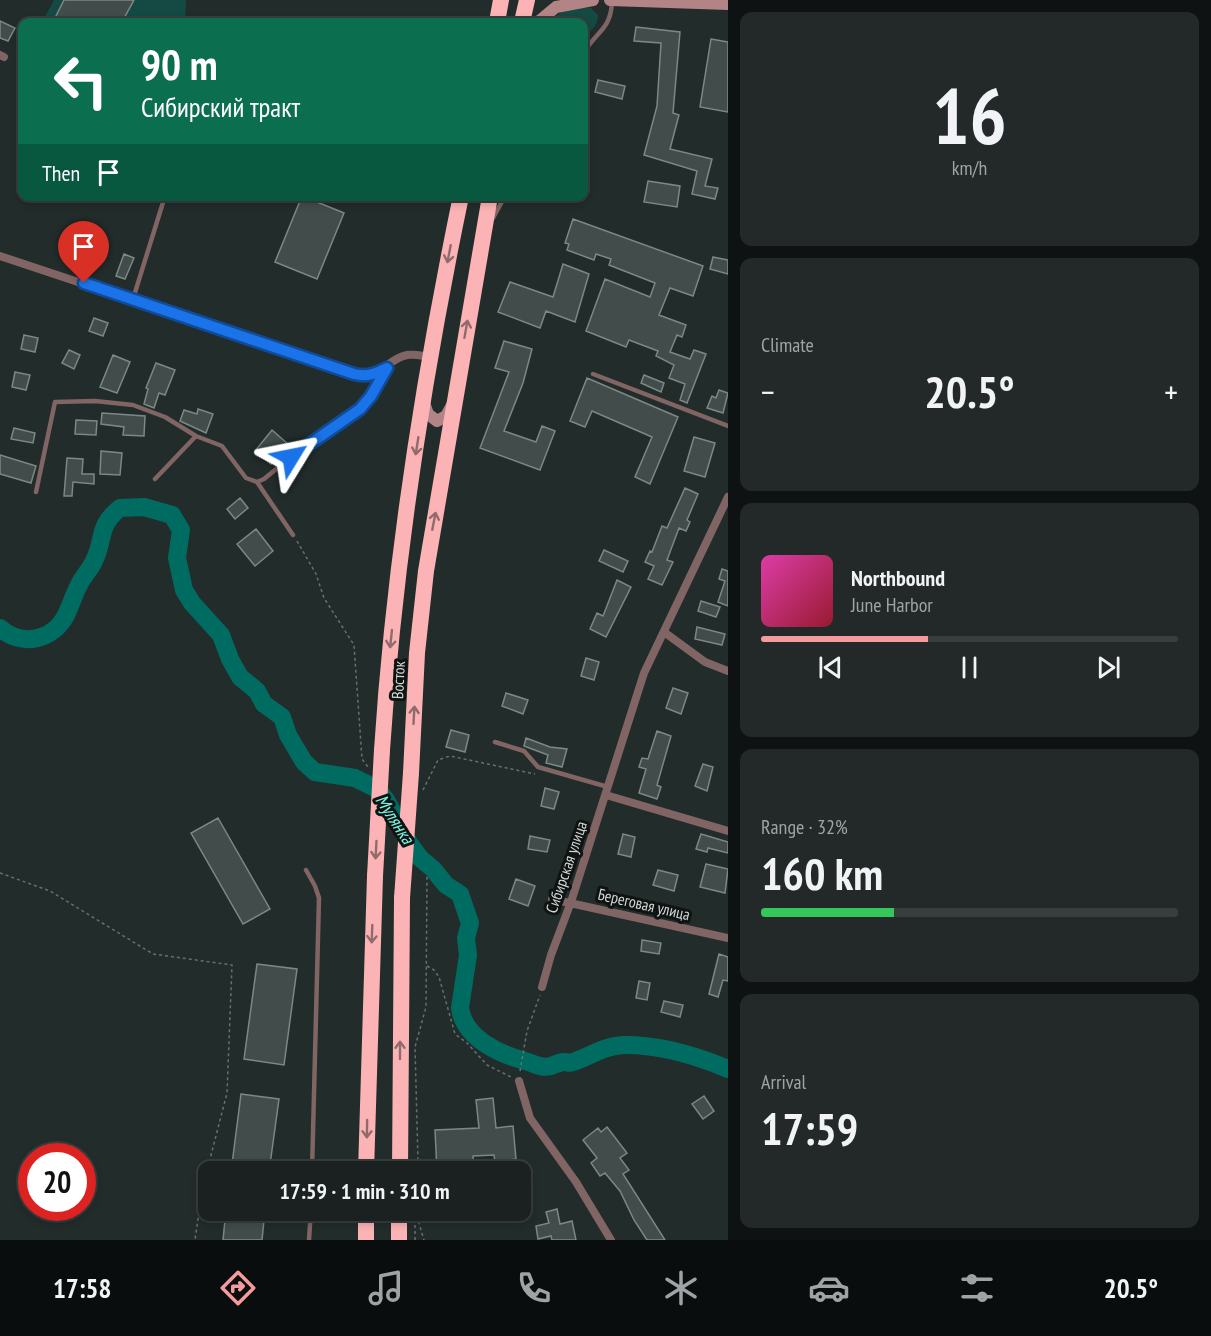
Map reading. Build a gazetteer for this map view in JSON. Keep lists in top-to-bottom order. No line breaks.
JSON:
{"streets":{"highway":["Восток"],"street":["Сибирская улица","Береговая улица"]},"crossings":[["Сибирская улица","Береговая улица"]],"water":["Мулянка"],"page":{"tile":[["16","km/h"],"Climate",["Range · 32%","160 km"],["Arrival","17:59"]],"turn":["90 m","Сибирский тракт"],"then":"Then","heat":["−","20.5°","+"],"song":["Northbound","June Harbor"],"limit":"20","trip":"17:59 · 1 min · 310 m","tabs":["17:58","20.5°"]}}
